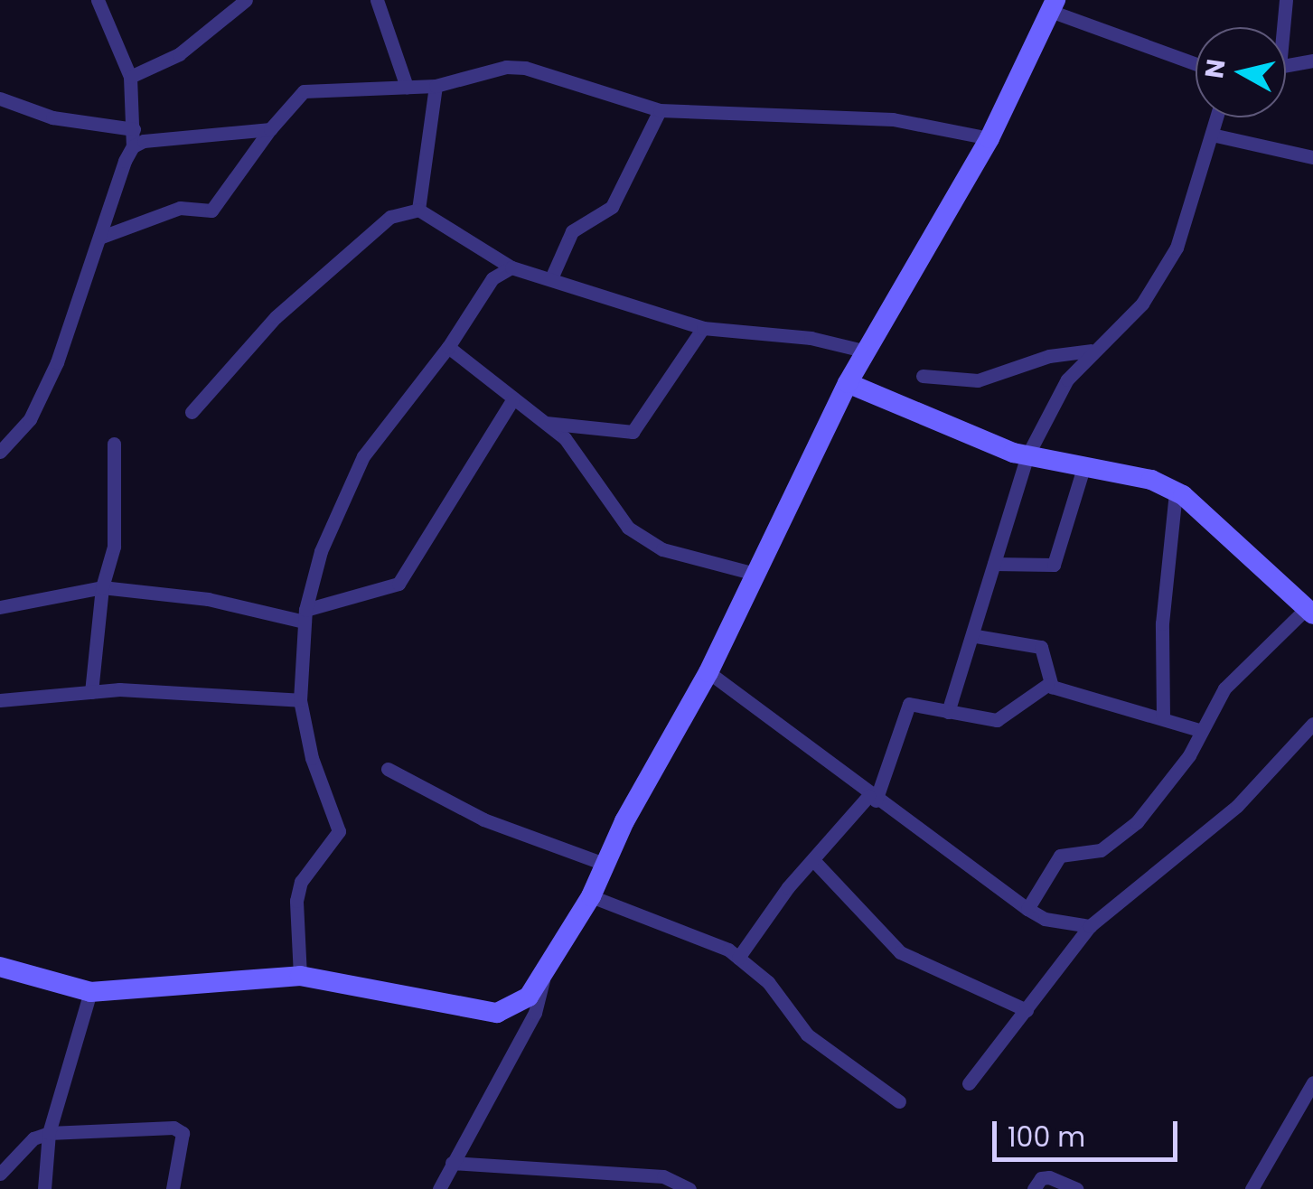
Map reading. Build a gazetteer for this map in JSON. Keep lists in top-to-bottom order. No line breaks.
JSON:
{"scale_bar":"100 m","north":"left"}
